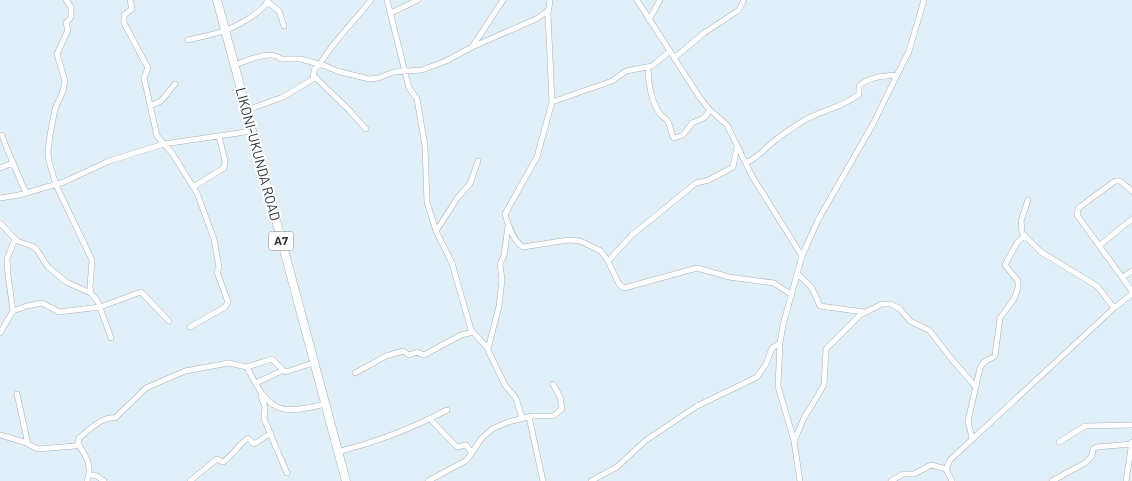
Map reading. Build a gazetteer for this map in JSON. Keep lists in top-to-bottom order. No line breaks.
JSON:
{"streets":{"highway":["LIKONI-UKUNDA ROAD","A7"]}}
